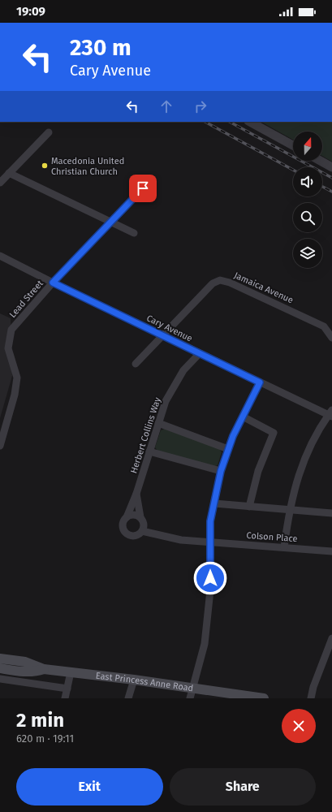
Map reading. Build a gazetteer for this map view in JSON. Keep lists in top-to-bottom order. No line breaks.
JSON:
{"streets":{"main road":["East Princess Anne Road"],"street":["Jamaica Avenue","Lead Street","Cary Avenue","Herbert Collins Way","Colson Place"]},"crossings":[["Jamaica Avenue","Cary Avenue"],["Lead Street","Cary Avenue"],["Cary Avenue","Herbert Collins Way"],["Herbert Collins Way","Colson Place"]],"places":["Macedonia United Christian Church"],"north":"top","page":{"status":"19:09","turn":["230 m","Cary Avenue"],"heading":["2 min","620 m · 19:11"],"buttons":["Exit","Share"]}}
